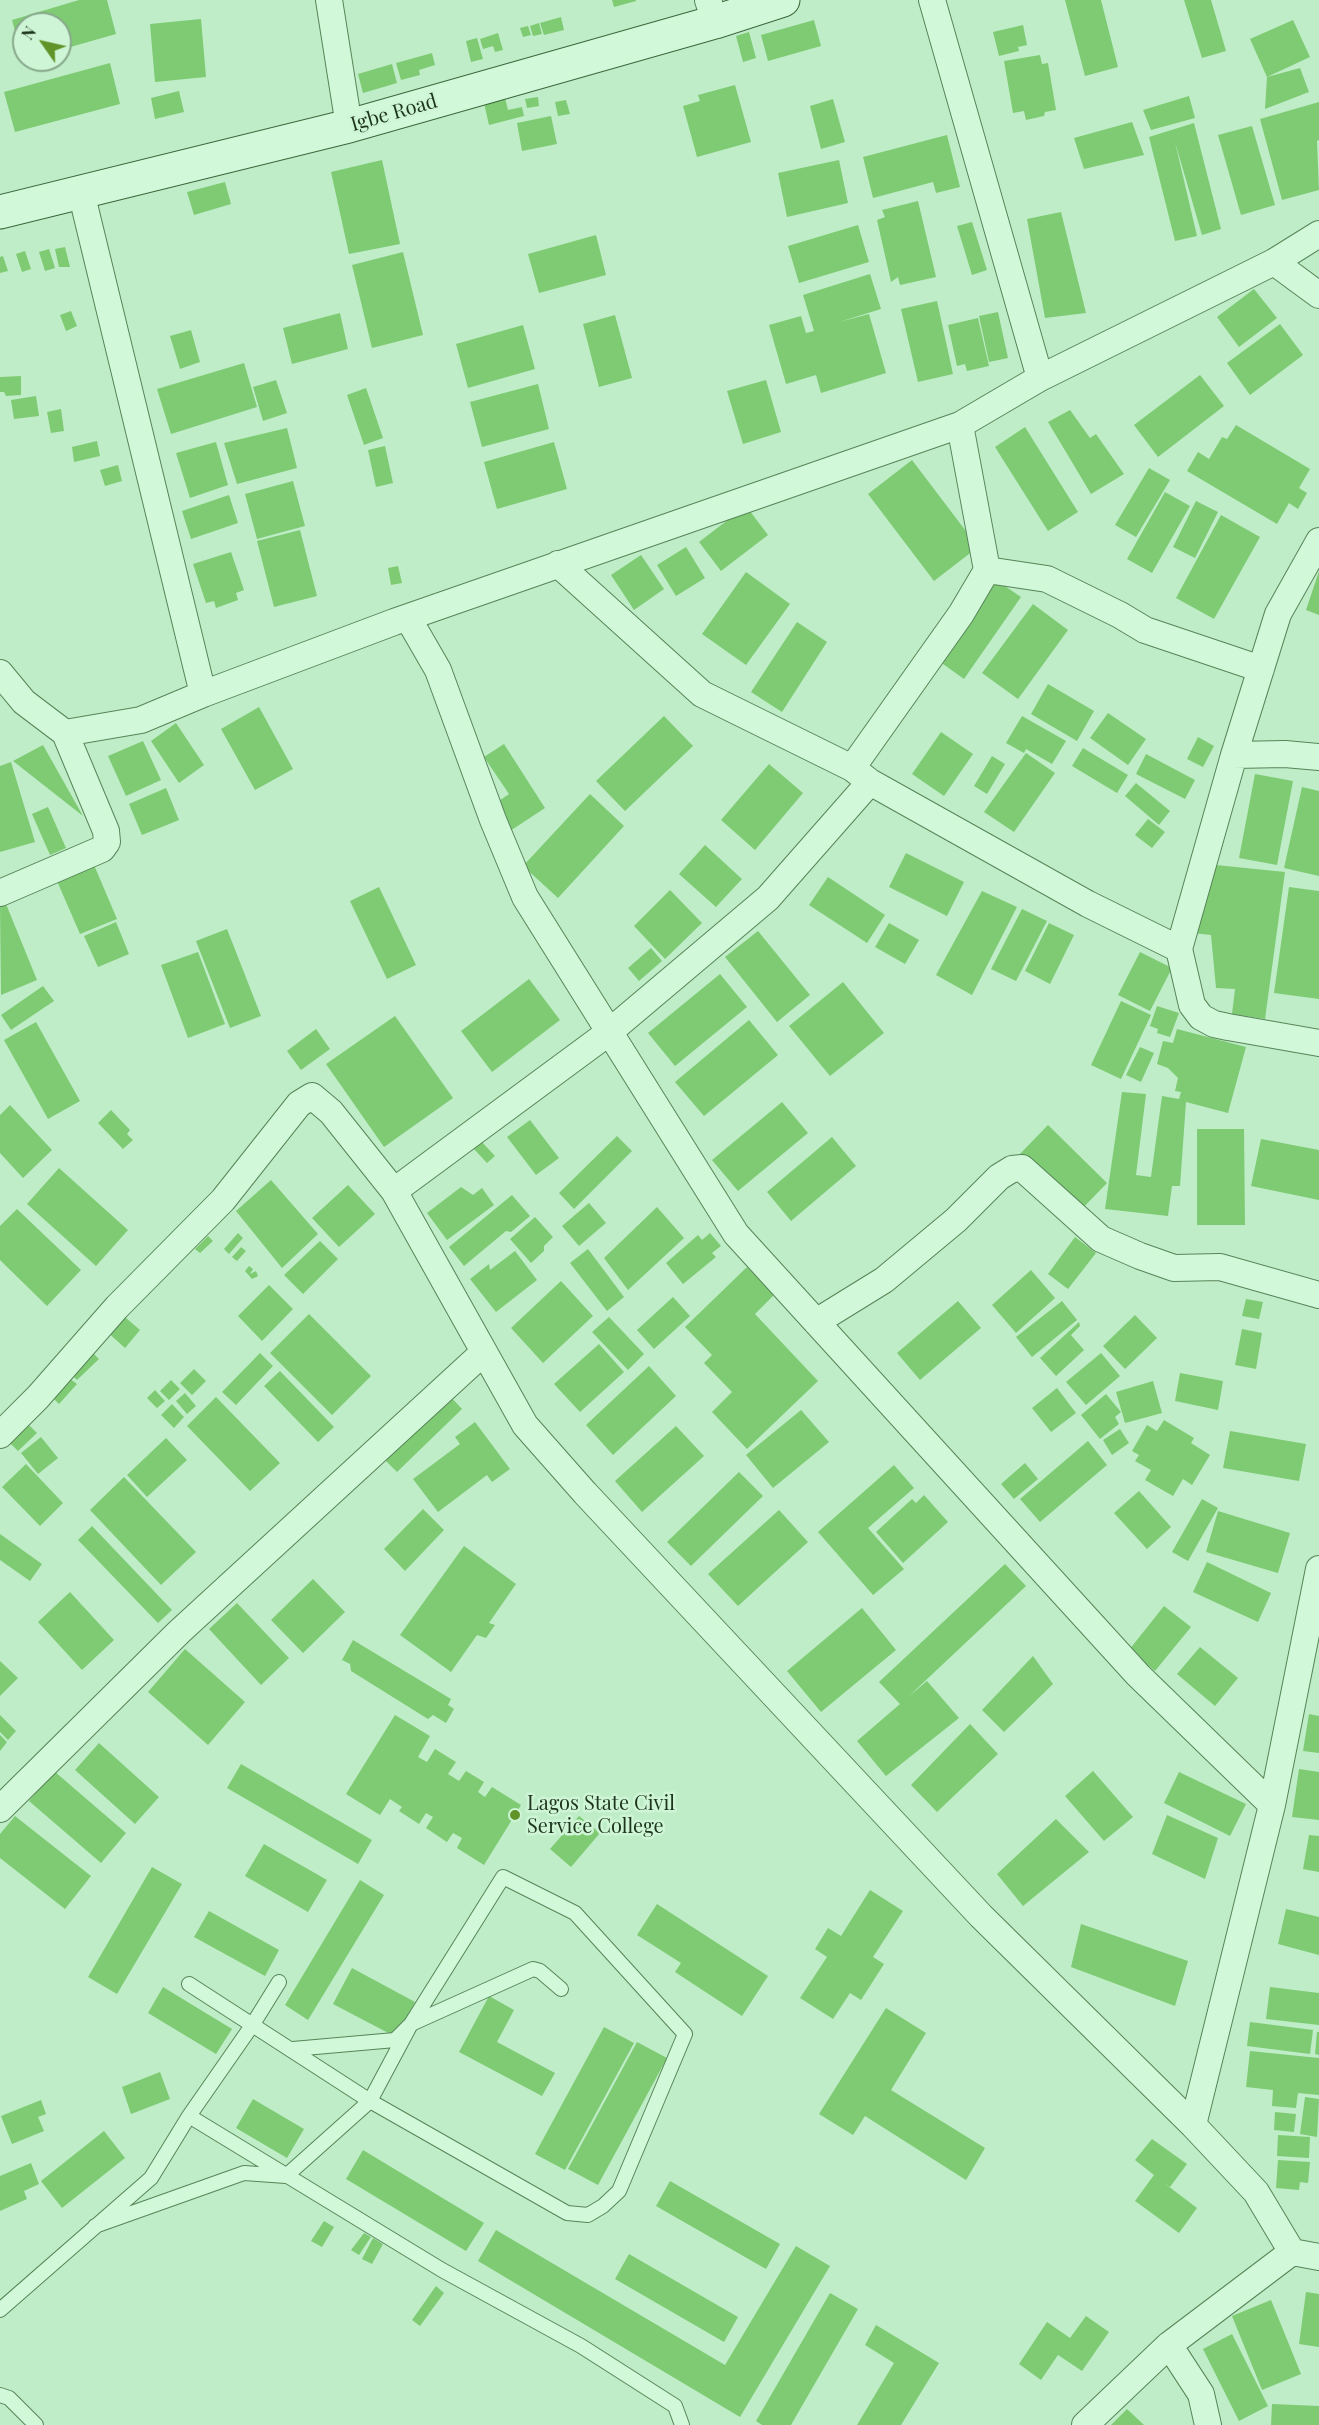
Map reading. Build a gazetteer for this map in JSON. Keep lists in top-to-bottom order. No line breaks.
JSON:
{"streets":{"street":["Igbe Road"]},"places":["Lagos State Civil Service College"],"north":"top left"}
